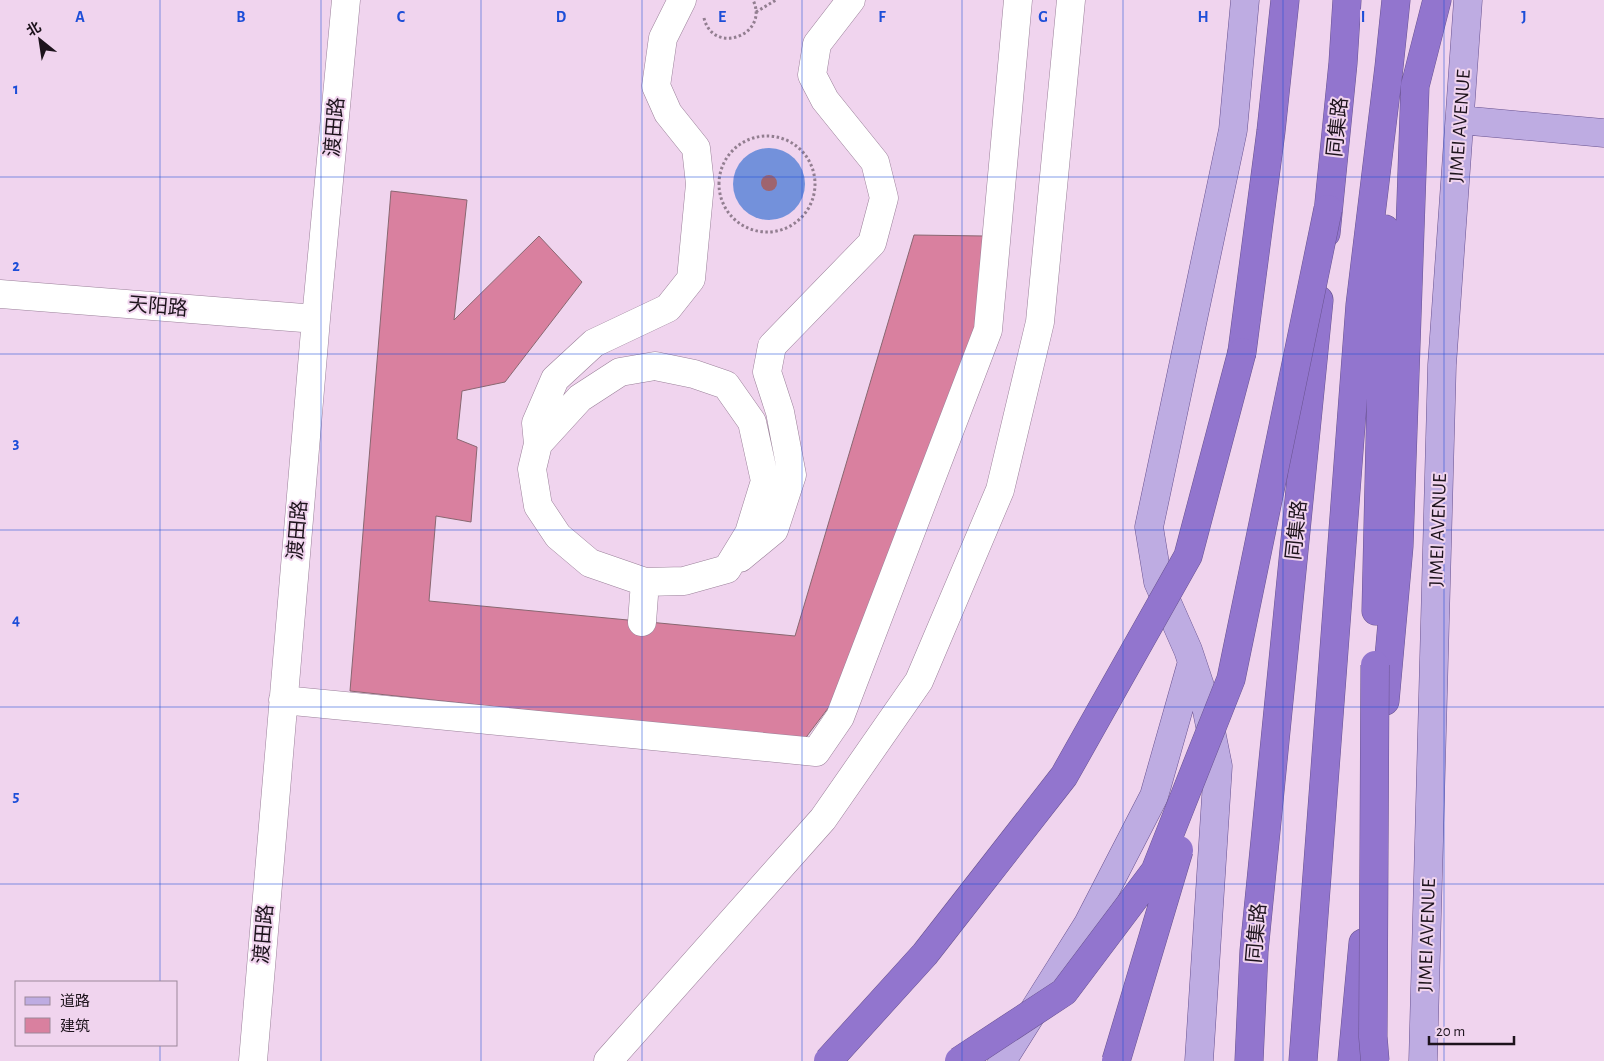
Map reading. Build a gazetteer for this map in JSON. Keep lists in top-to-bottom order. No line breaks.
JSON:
{"streets":{"highway":["同集路"],"main road":["JIMEI AVENUE"],"street":["渡田路","天阳路"]},"crossings":[["渡田路","天阳路"]],"legend":["道路","建筑"],"scale_bar":"20 m","north":"top left","grid":{"columns":["A","B","C","D","E","F","G","H","I","J"],"rows":["1","2","3","4","5"]}}
